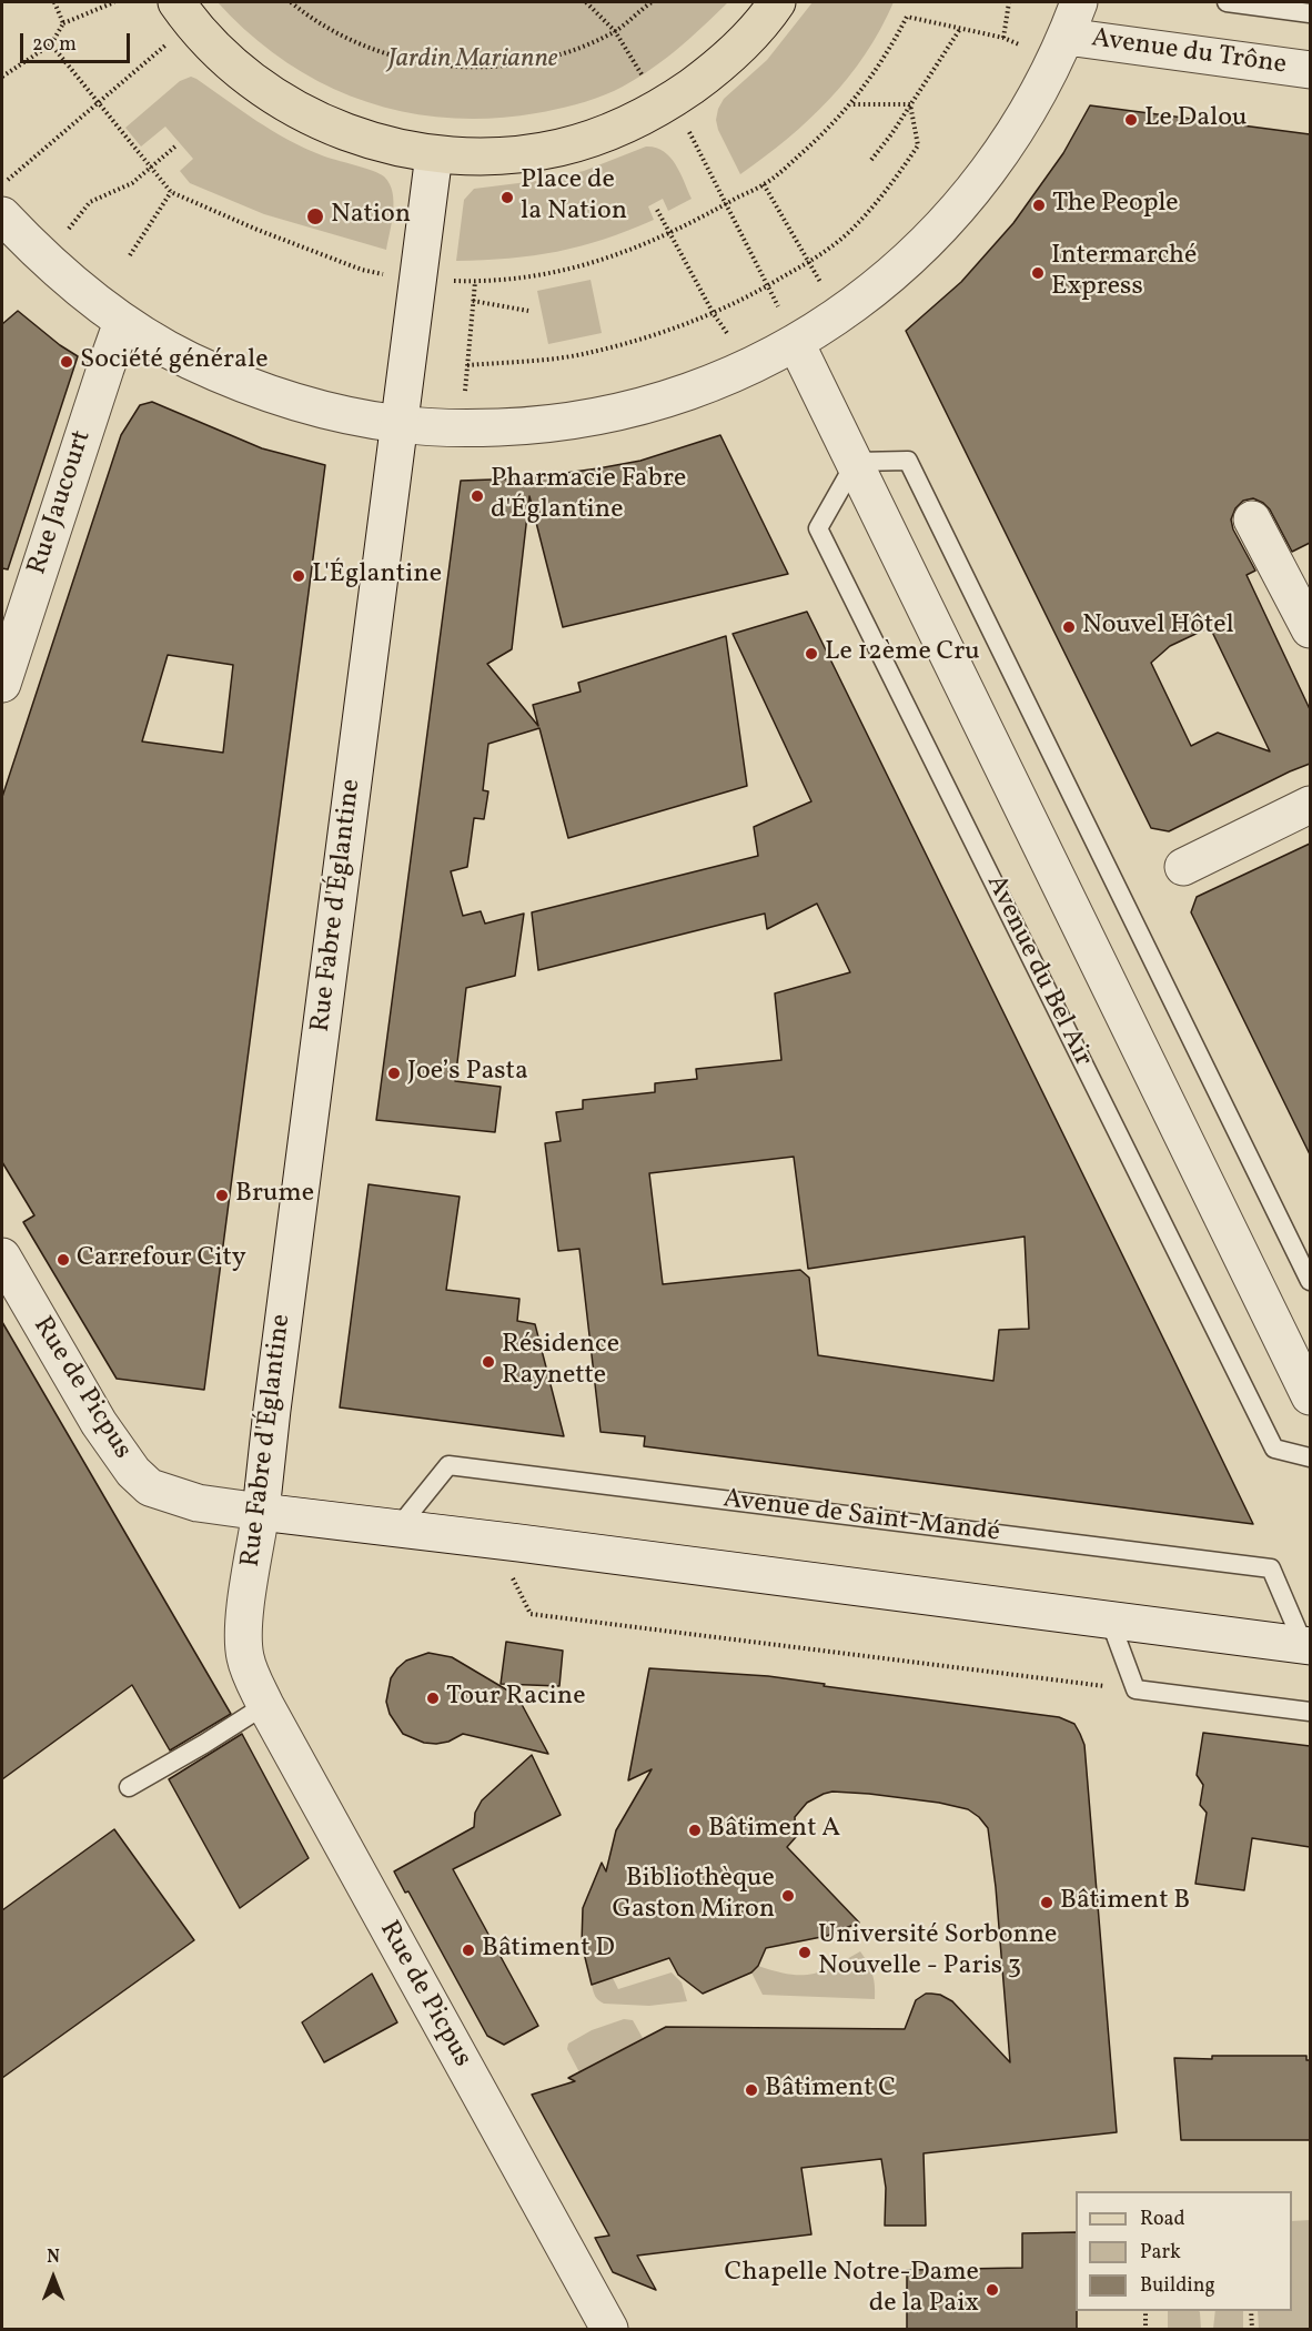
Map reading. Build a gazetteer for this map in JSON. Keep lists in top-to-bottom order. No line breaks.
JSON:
{"streets":{"street":["Avenue du Trône","Rue Jaucourt","Rue Fabre d'Églantine","Rue de Picpus","Avenue de Saint-Mandé"],"lane":["Avenue du Bel Air"]},"crossings":[["Rue Fabre d'Églantine","Rue de Picpus"],["Rue Fabre d'Églantine","Avenue de Saint-Mandé"],["Rue de Picpus","Avenue de Saint-Mandé"]],"parks":["Jardin Marianne"],"places":["Le Dalou","Place de la Nation","The People","Nation","Intermarché Express","Société générale","Pharmacie Fabre d'Églantine","L'Églantine","Nouvel Hôtel","Le 12ème Cru","Joe’s Pasta","Brume","Carrefour City","Résidence Raynette","Tour Racine","Bâtiment A","Bibliothèque Gaston Miron","Bâtiment B","Bâtiment D","Université Sorbonne Nouvelle - Paris 3","Bâtiment C","Chapelle Notre-Dame de la Paix"],"legend":["Road","Park","Building"],"scale_bar":"20 m","north":"top"}
